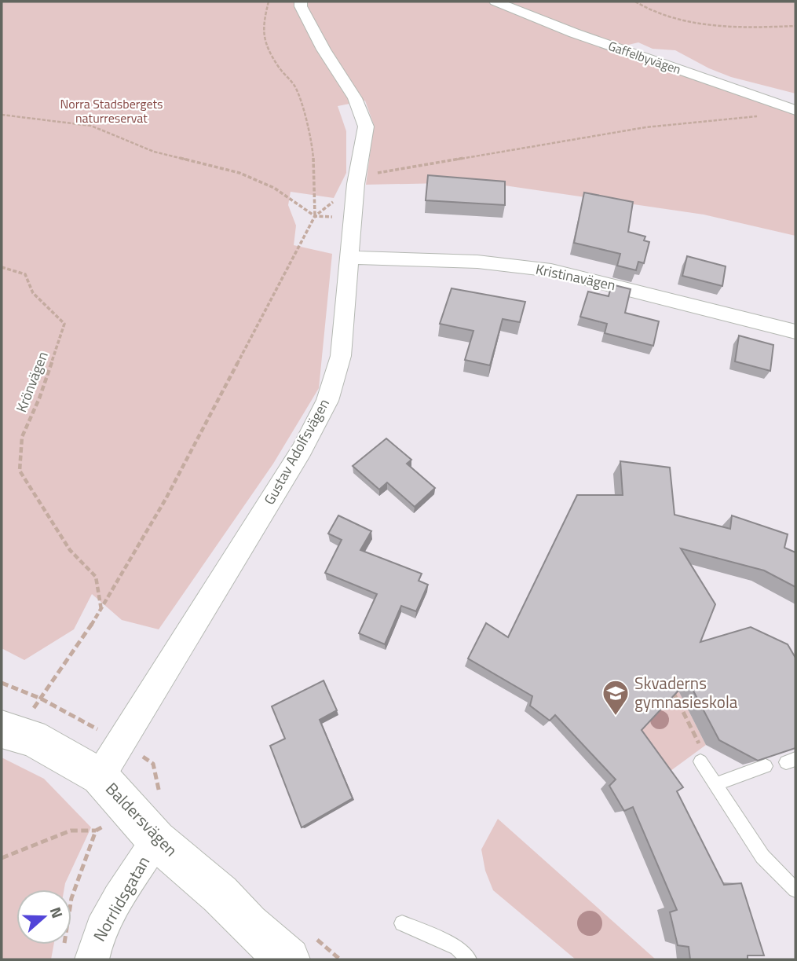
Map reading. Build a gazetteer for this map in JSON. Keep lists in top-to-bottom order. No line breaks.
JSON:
{"streets":{"street":["Gaffelbyvägen","Kristinavägen","Gustav Adolfsvägen","Baldersvägen","Norrlidsgatan"],"path":["Krönvägen"]},"crossings":[["Kristinavägen","Gustav Adolfsvägen"],["Gustav Adolfsvägen","Baldersvägen"],["Baldersvägen","Norrlidsgatan"]],"parks":["Norra Stadsbergets naturreservat"],"places":{"school or university":["Skvaderns gymnasieskola"]},"north":"right"}
